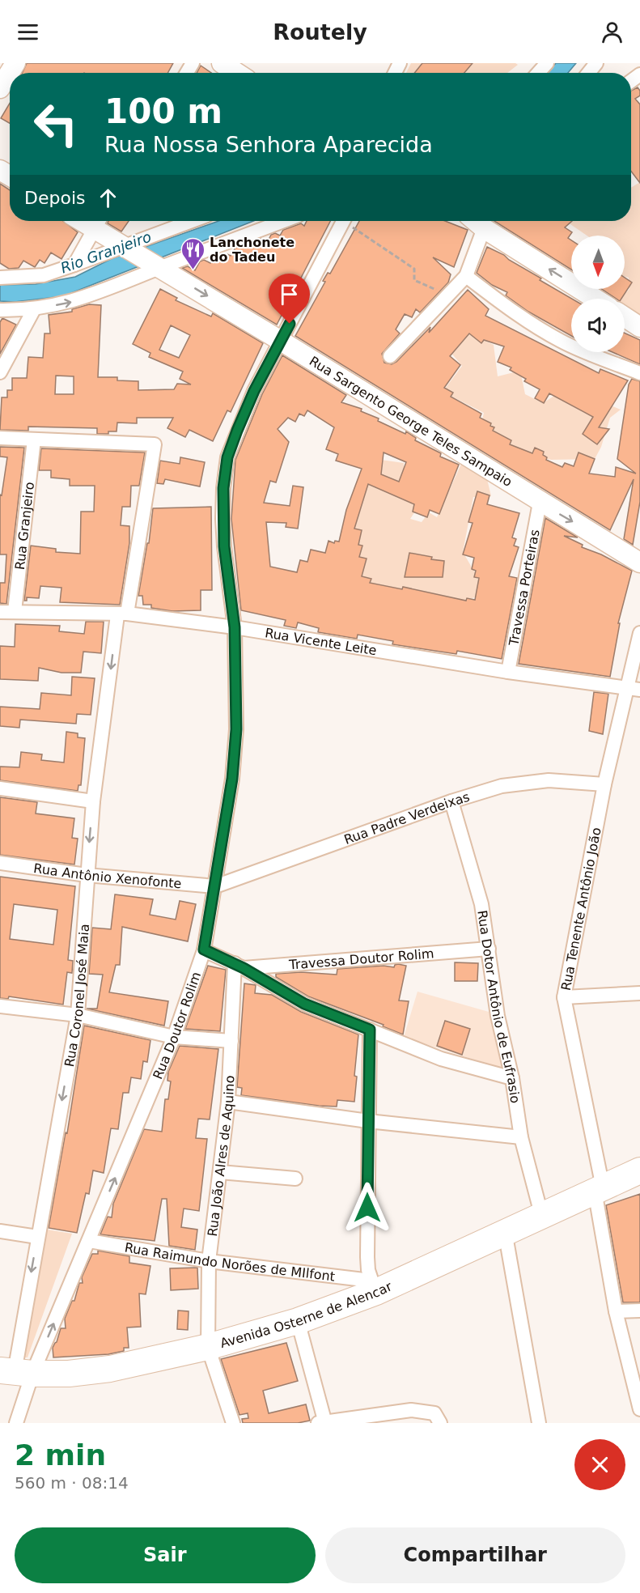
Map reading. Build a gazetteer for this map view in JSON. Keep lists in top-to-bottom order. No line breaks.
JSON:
{"streets":{"highway":["Avenida Osterne de Alencar"],"main road":["Rua Sargento George Teles Sampaio"],"street":["Rua Granjeiro","Travessa Porteiras","Rua Vicente Leite","Rua Padre Verdeixas","Rua Antônio Xenofonte","Rua Tenente Antônio João","Travessa Doutor Rolim","Rua Coronel José Maia","Rua Dotor Antônio de Eufrasio","Rua Doutor Rolim","Rua João Alres de Aquino","Rua Raimundo Norões de MIlfont"]},"crossings":[["Rua Sargento George Teles Sampaio","Travessa Porteiras"],["Rua Sargento George Teles Sampaio","Rua Doutor Rolim"],["Rua Granjeiro","Rua Vicente Leite"],["Rua Granjeiro","Rua Coronel José Maia"],["Travessa Porteiras","Rua Vicente Leite"],["Rua Vicente Leite","Rua Tenente Antônio João"],["Rua Vicente Leite","Rua Coronel José Maia"],["Rua Vicente Leite","Rua Doutor Rolim"],["Rua Padre Verdeixas","Rua Antônio Xenofonte"],["Rua Padre Verdeixas","Rua Tenente Antônio João"],["Rua Padre Verdeixas","Rua Dotor Antônio de Eufrasio"],["Rua Padre Verdeixas","Rua Doutor Rolim"],["Rua Antônio Xenofonte","Rua Coronel José Maia"],["Rua Antônio Xenofonte","Rua Doutor Rolim"],["Rua Tenente Antônio João","Avenida Osterne de Alencar"],["Travessa Doutor Rolim","Rua Dotor Antônio de Eufrasio"],["Travessa Doutor Rolim","Rua João Alres de Aquino"],["Rua Coronel José Maia","Rua Doutor Rolim"],["Rua Coronel José Maia","Avenida Osterne de Alencar"],["Rua Dotor Antônio de Eufrasio","Avenida Osterne de Alencar"],["Rua Doutor Rolim","Rua Raimundo Norões de MIlfont"],["Rua Doutor Rolim","Avenida Osterne de Alencar"],["Rua João Alres de Aquino","Rua Raimundo Norões de MIlfont"],["Rua João Alres de Aquino","Avenida Osterne de Alencar"],["Rua Raimundo Norões de MIlfont","Avenida Osterne de Alencar"]],"one_way":["Rua Sargento George Teles Sampaio","Rua Coronel José Maia"],"water":["Rio Granjeiro"],"places":{"restaurant":["Lanchonete do Tadeu"]},"north":"bottom","page":{"header":"Routely","turn":["100 m","Rua Nossa Senhora Aparecida"],"then":"Depois","heading":["2 min","560 m · 08:14"],"buttons":["Sair","Compartilhar"]}}
